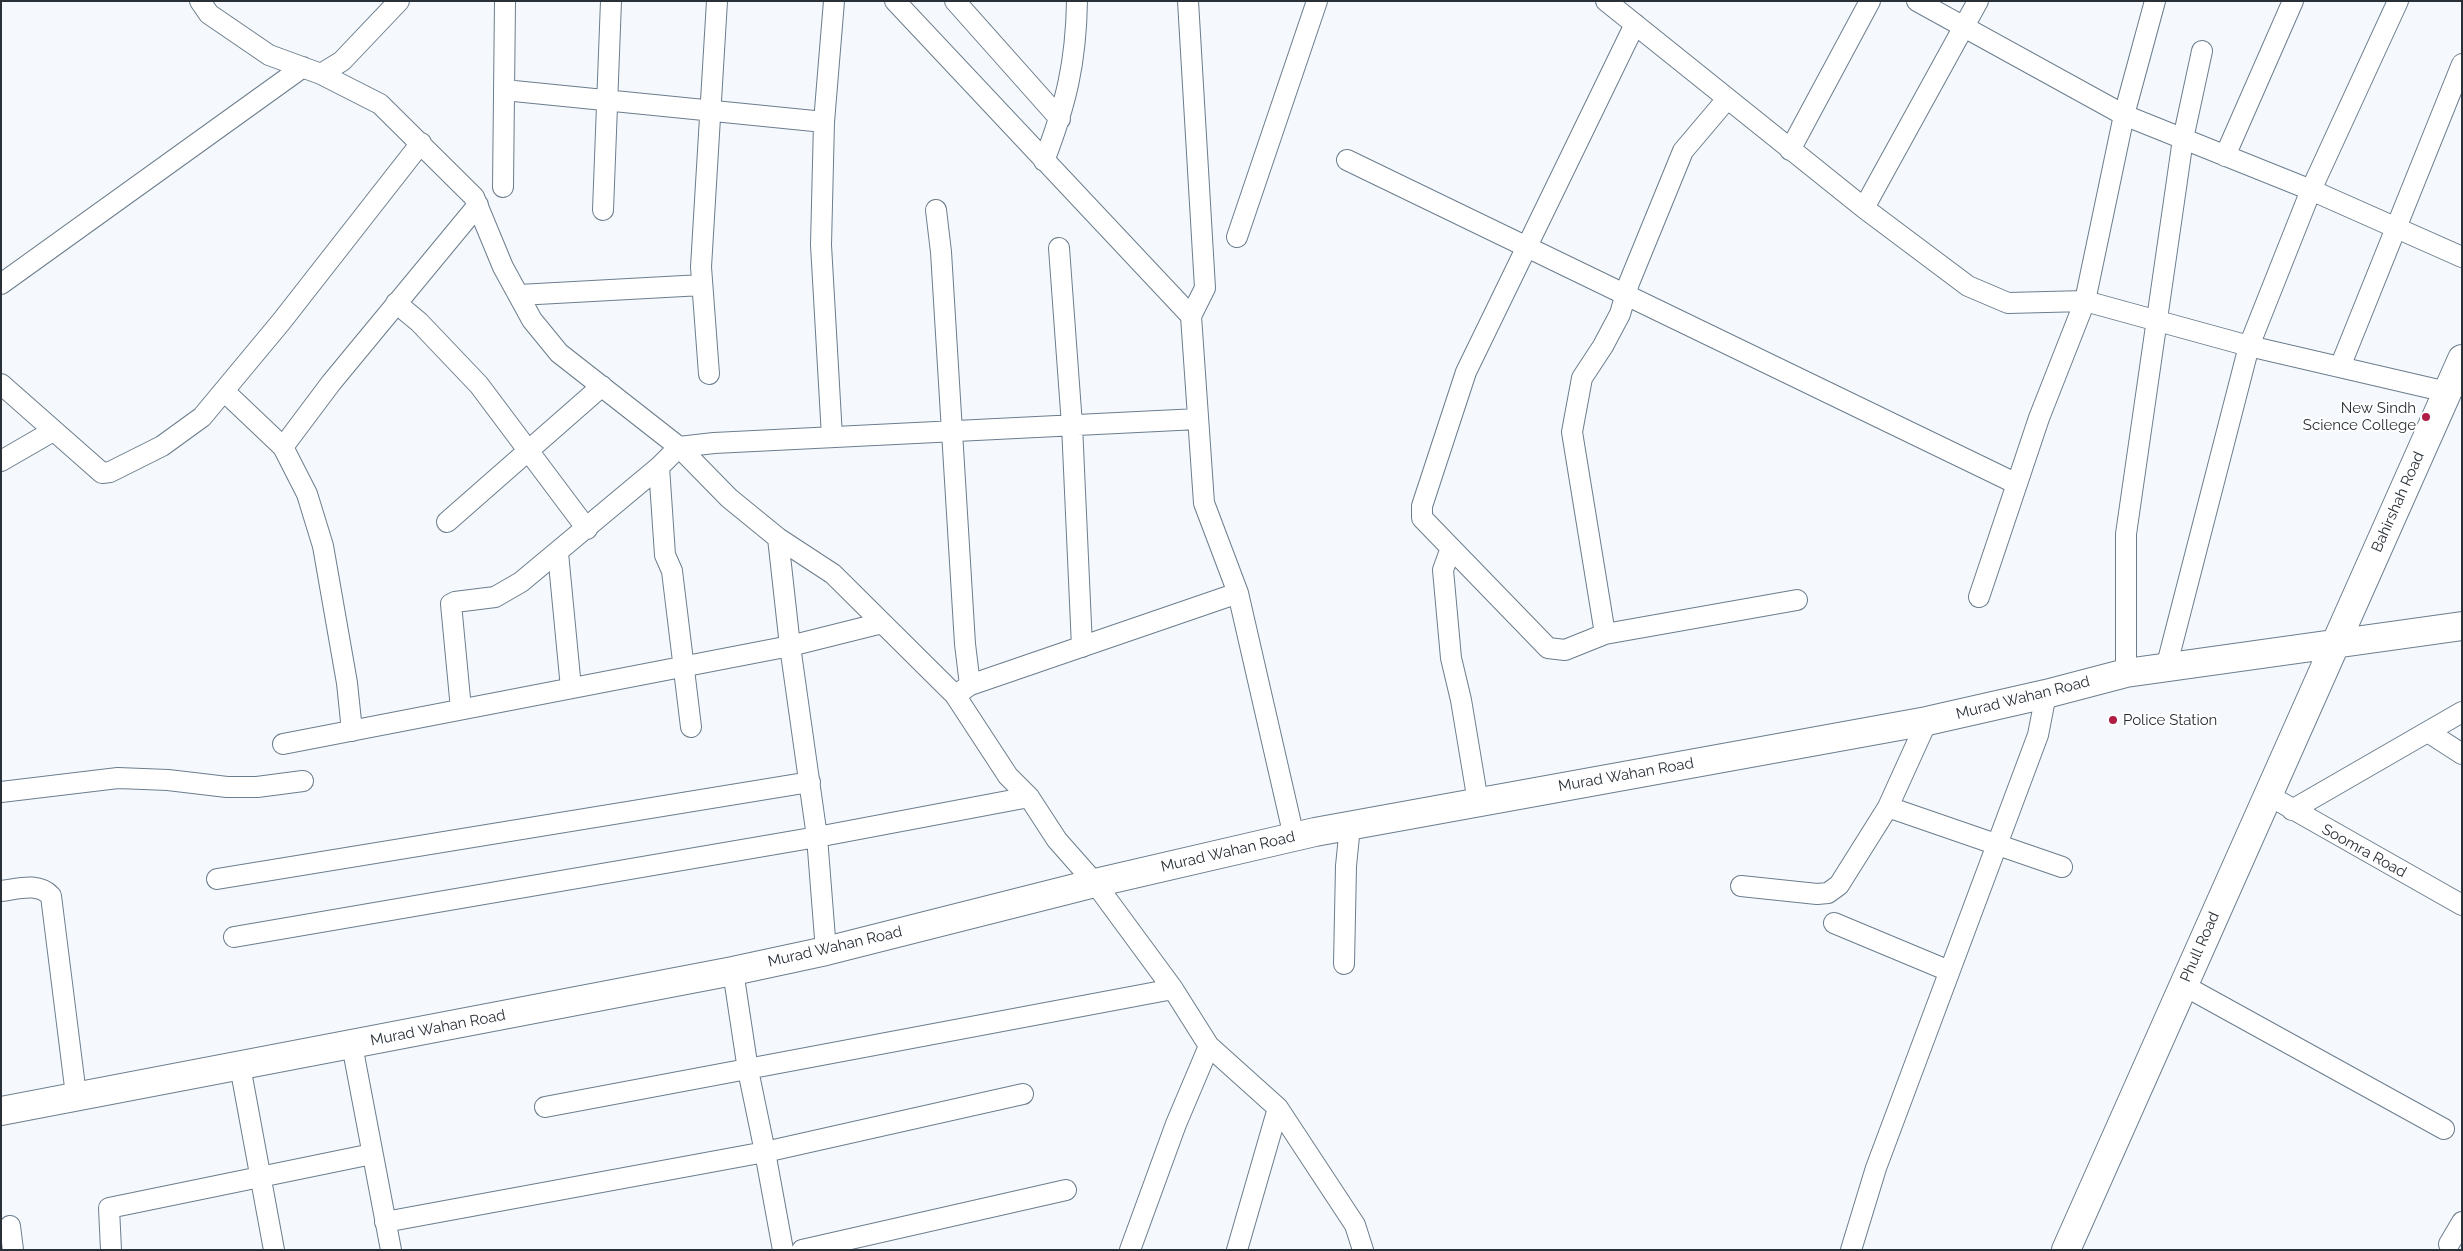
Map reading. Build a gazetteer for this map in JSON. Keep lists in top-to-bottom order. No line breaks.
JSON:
{"streets":{"street":["Bahirshah Road","Murad Wahan Road","Soomra Road","Phull Road"]},"crossings":[["Bahirshah Road","Murad Wahan Road"],["Bahirshah Road","Phull Road"],["Murad Wahan Road","Phull Road"],["Soomra Road","Phull Road"]],"places":["New Sindh Science College","Police Station"]}
